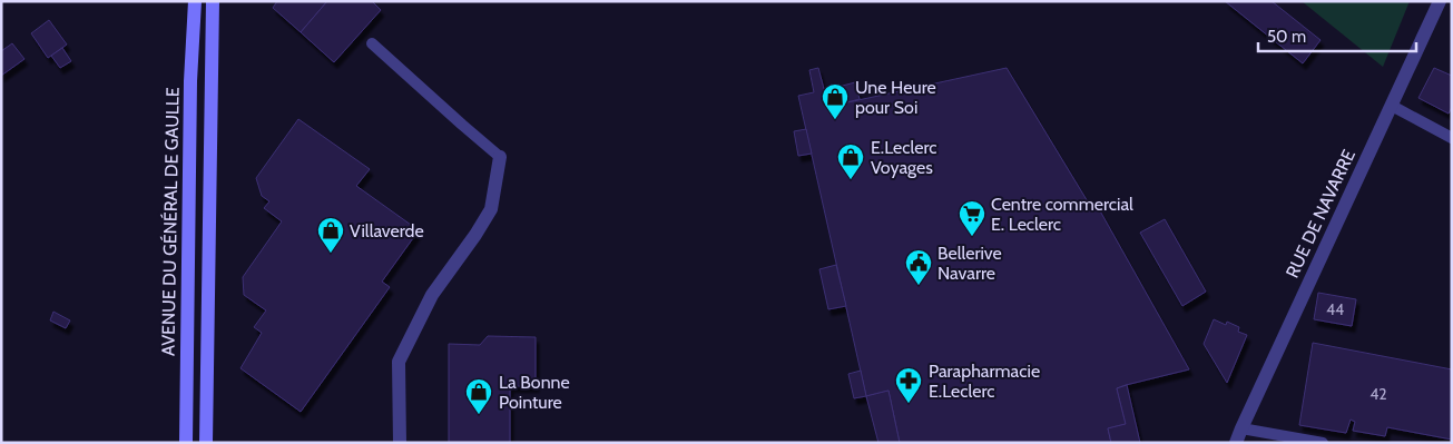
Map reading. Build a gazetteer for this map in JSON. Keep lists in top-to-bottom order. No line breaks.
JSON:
{"streets":{"main road":["AVENUE DU GÉNÉRAL DE GAULLE"],"street":["RUE DE NAVARRE"]},"places":{"shop":["Une Heure pour Soi","E.Leclerc Voyages","Villaverde","La Bonne Pointure"],"supermarket":["Centre commercial E. Leclerc"],"public building":["Bellerive Navarre"],"pharmacy":["Parapharmacie E.Leclerc"]},"house_numbers":["44","42"],"scale_bar":"50 m"}
